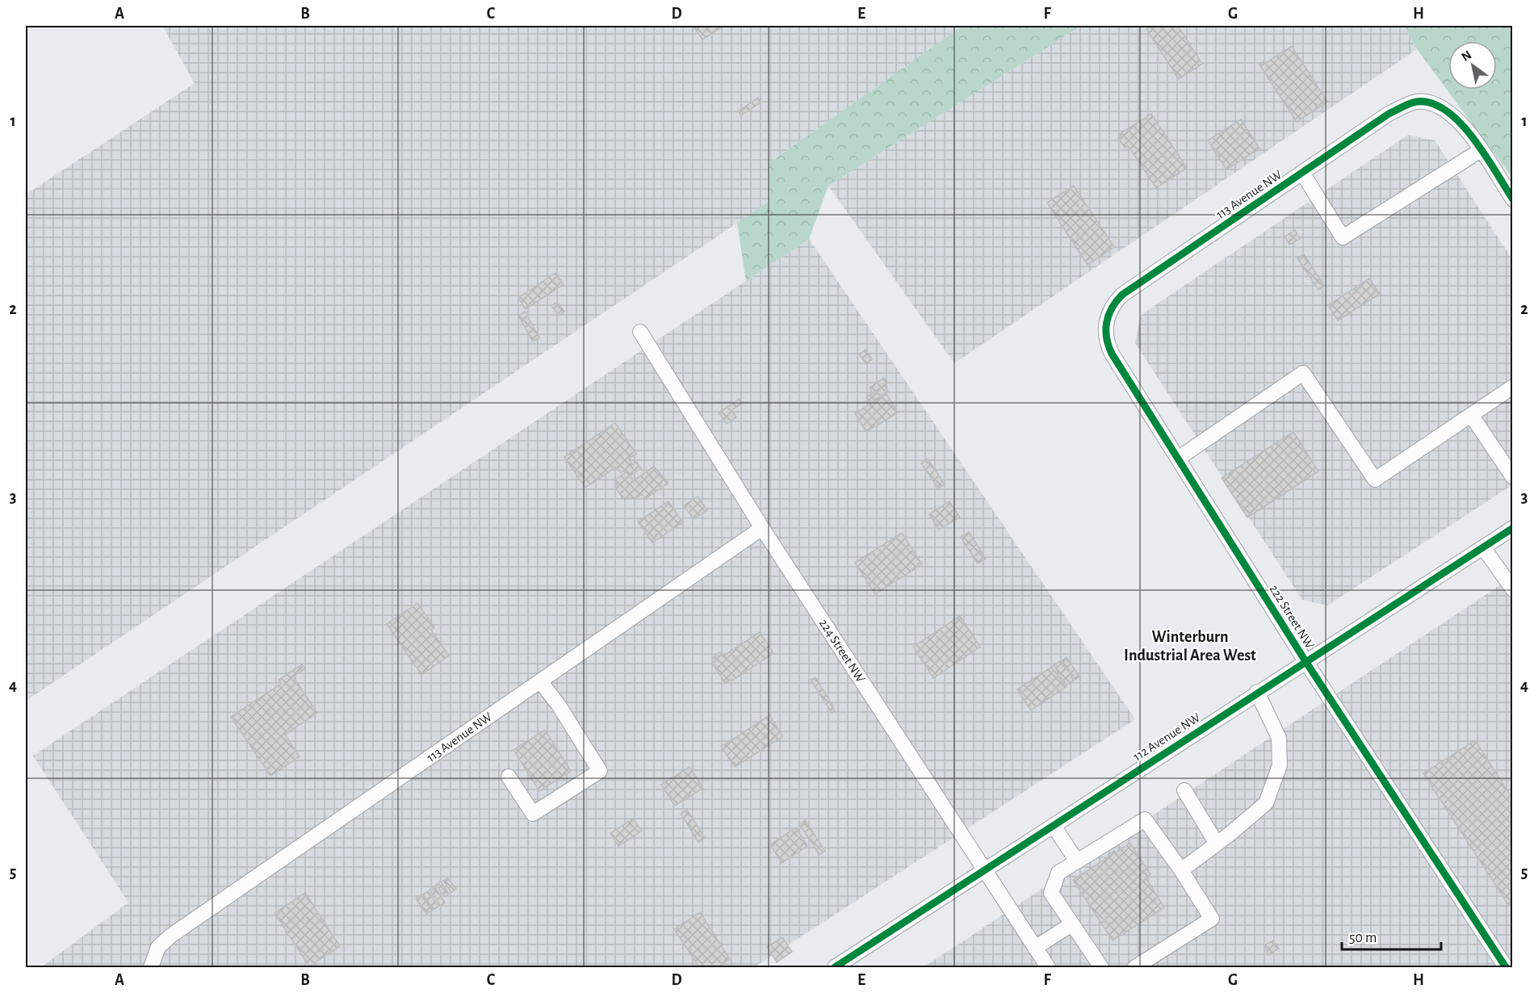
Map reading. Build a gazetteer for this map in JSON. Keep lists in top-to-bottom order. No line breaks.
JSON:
{"streets":{"street":["113 Avenue NW","222 Street NW","224 Street NW","112 Avenue NW"]},"crossings":[["113 Avenue NW","222 Street NW"],["113 Avenue NW","224 Street NW"],["222 Street NW","112 Avenue NW"],["224 Street NW","112 Avenue NW"]],"districts":["Winterburn Industrial Area West"],"scale_bar":"50 m","north":"top left","grid":{"columns":["A","B","C","D","E","F","G","H"],"rows":["1","2","3","4","5"]}}
